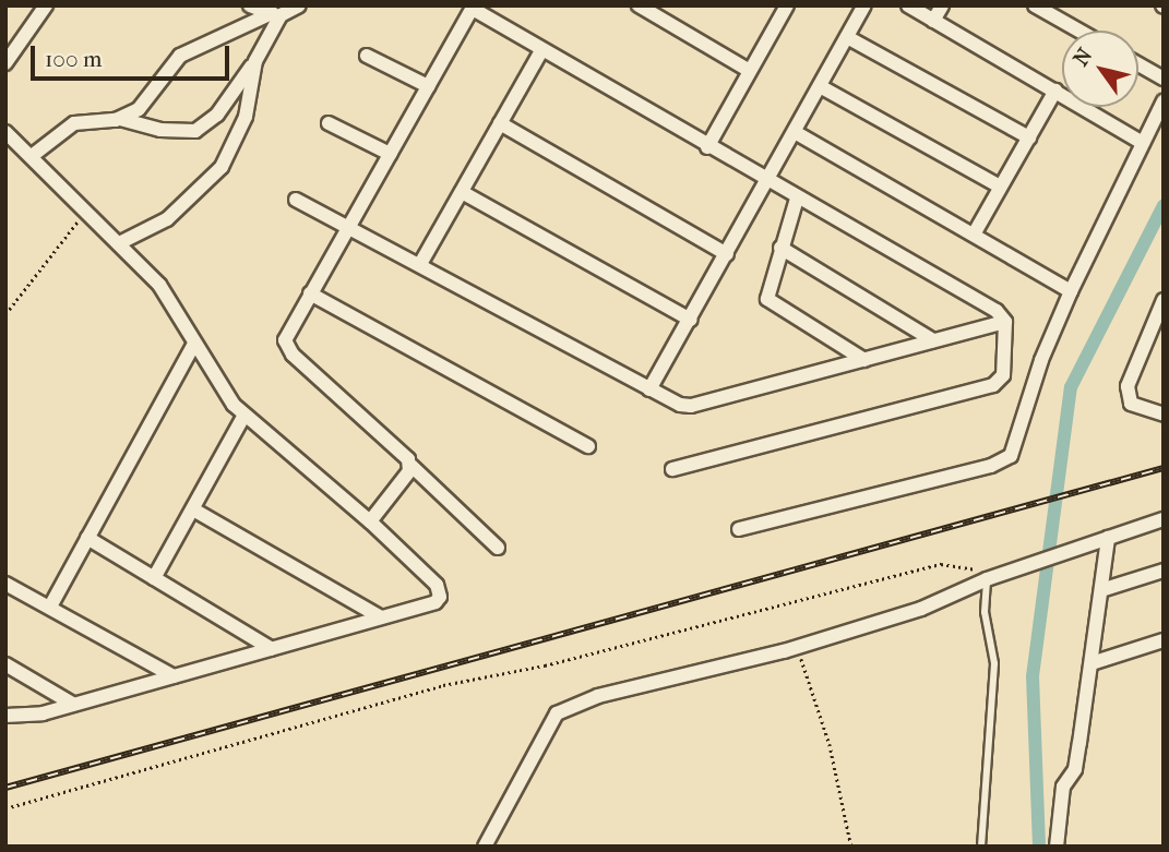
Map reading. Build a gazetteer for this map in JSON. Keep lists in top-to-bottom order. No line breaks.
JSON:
{"scale_bar":"100 m","north":"top left"}
